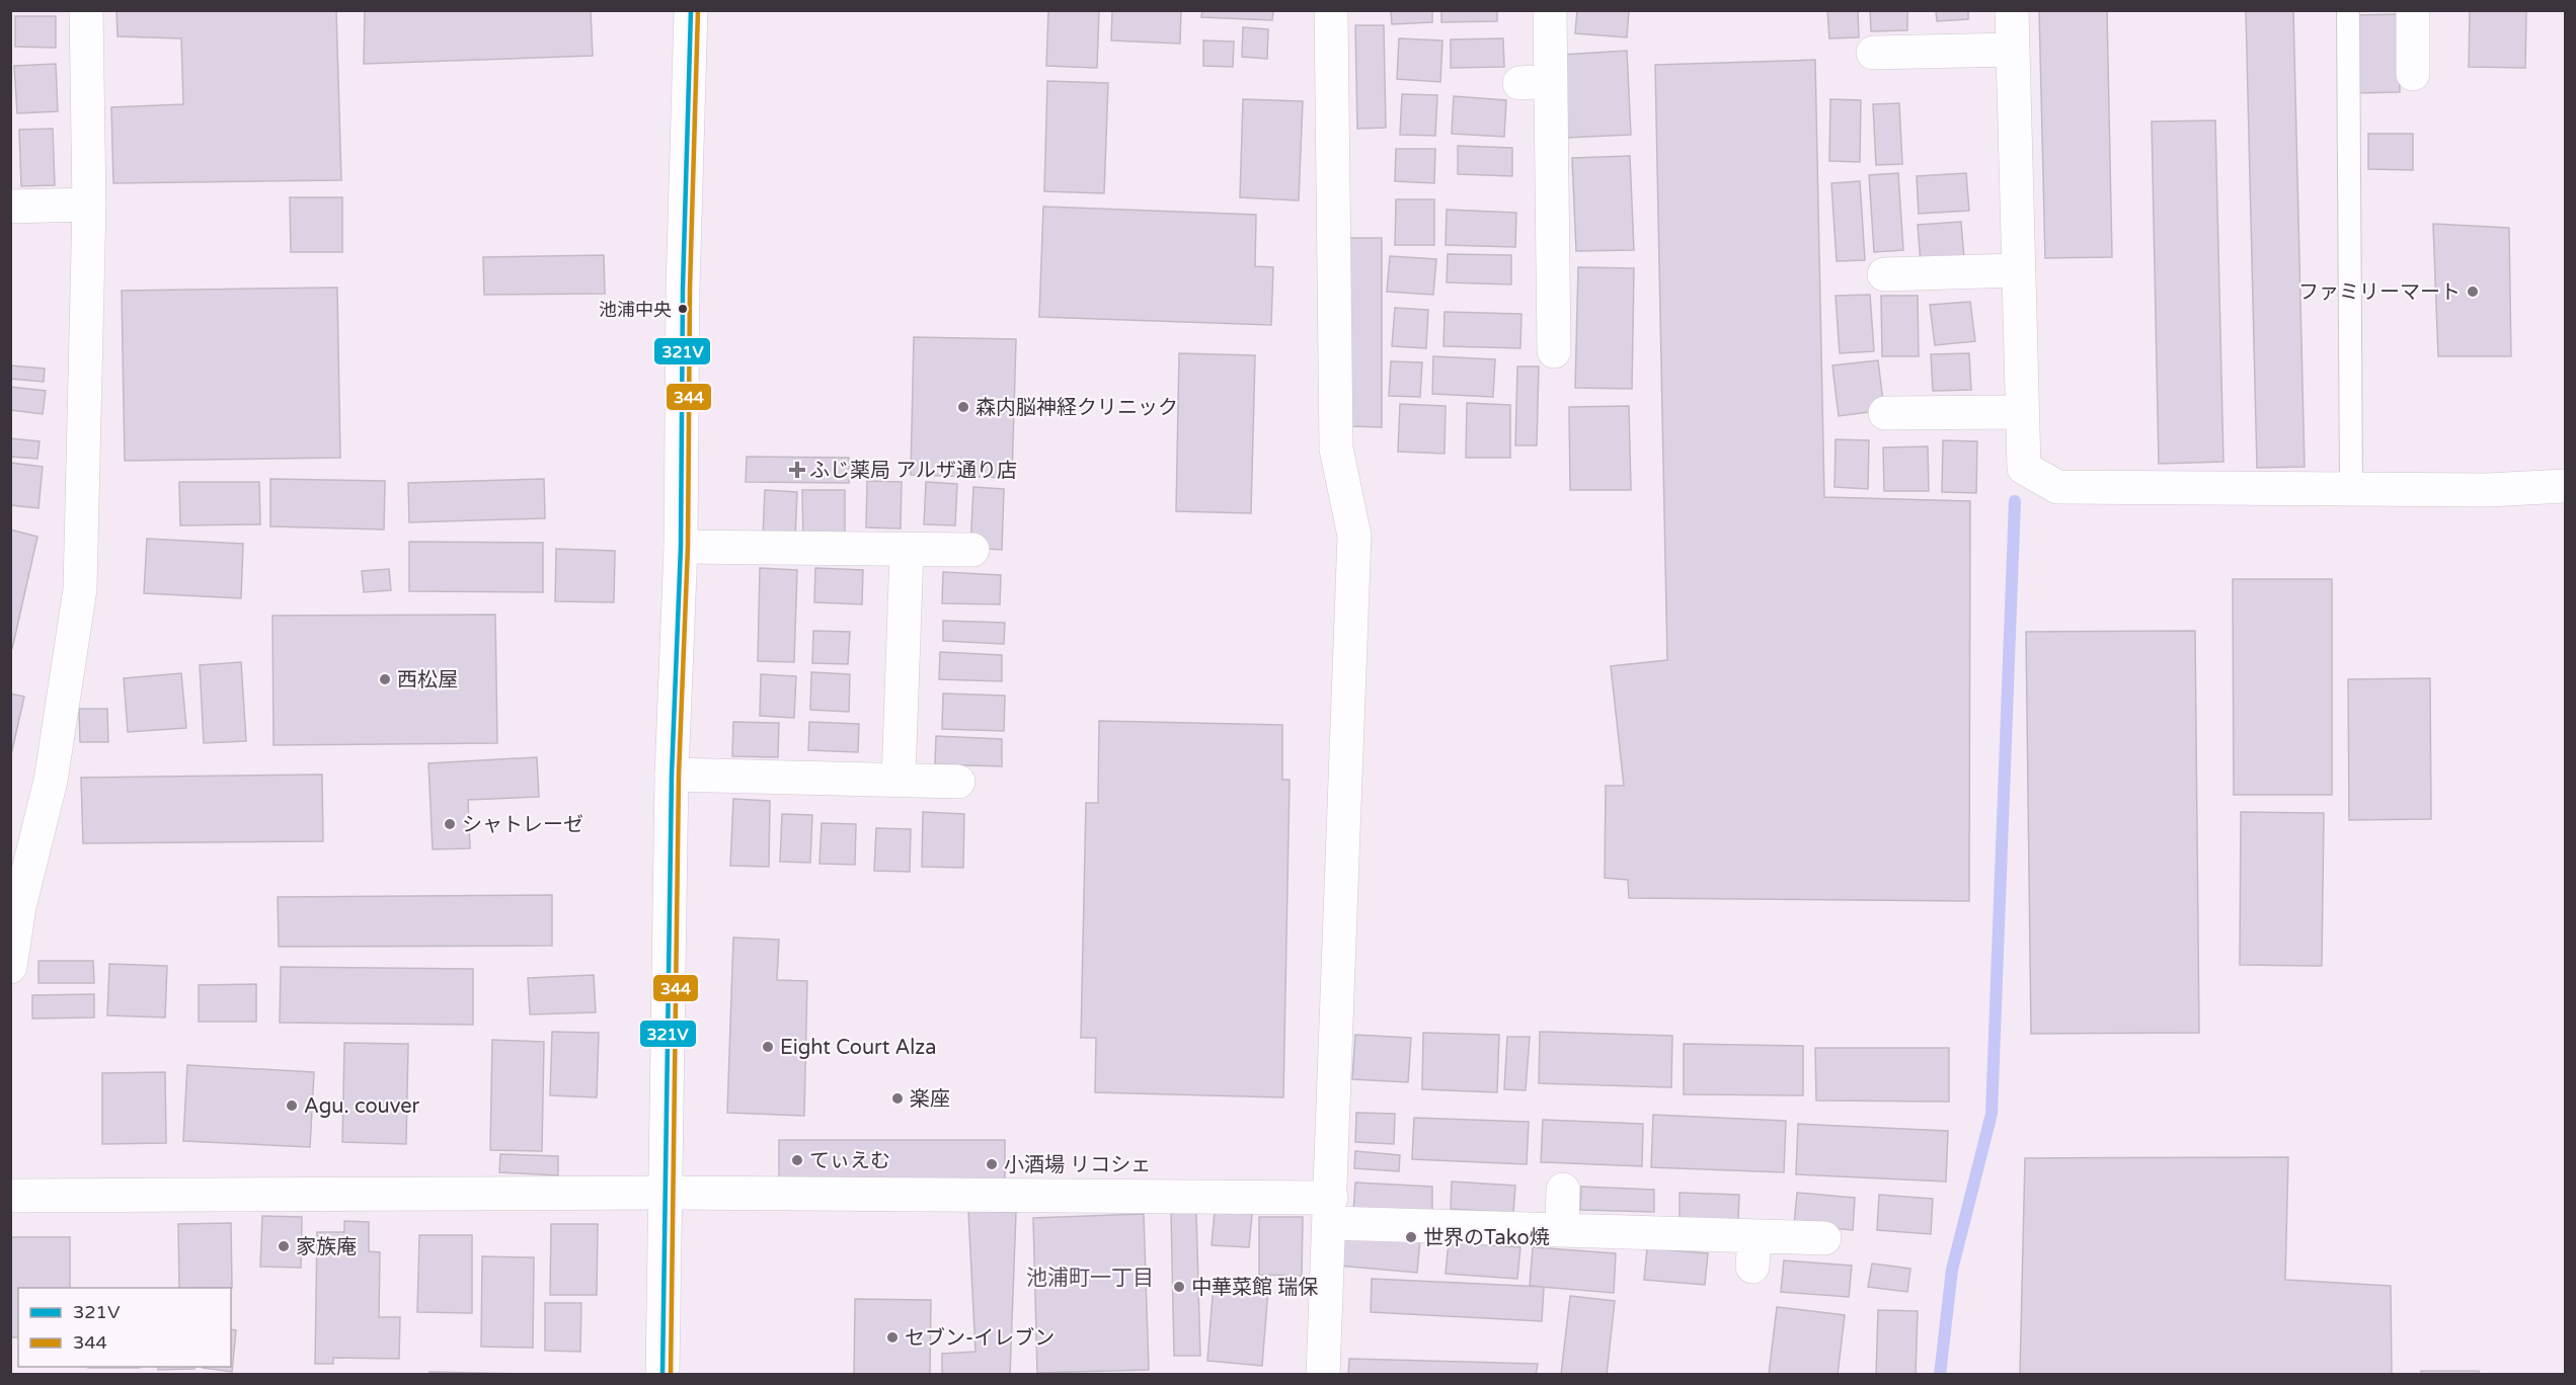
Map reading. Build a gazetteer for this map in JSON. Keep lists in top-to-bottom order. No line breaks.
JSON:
{"districts":["池浦町一丁目"],"places":{"other":["ファミリーマート","池浦中央","森内脳神経クリニック","西松屋","シャトレーゼ","Eight Court Alza","楽座","Agu. couver","てぃえむ","小酒場 リコシェ","世界のTako焼","家族庵","中華菜館 瑞保","セブン-イレブン"],"health":["ふじ薬局 アルザ通り店"]},"lines":["transit line 321V","transit line 344"],"legend":["321V","344"]}
